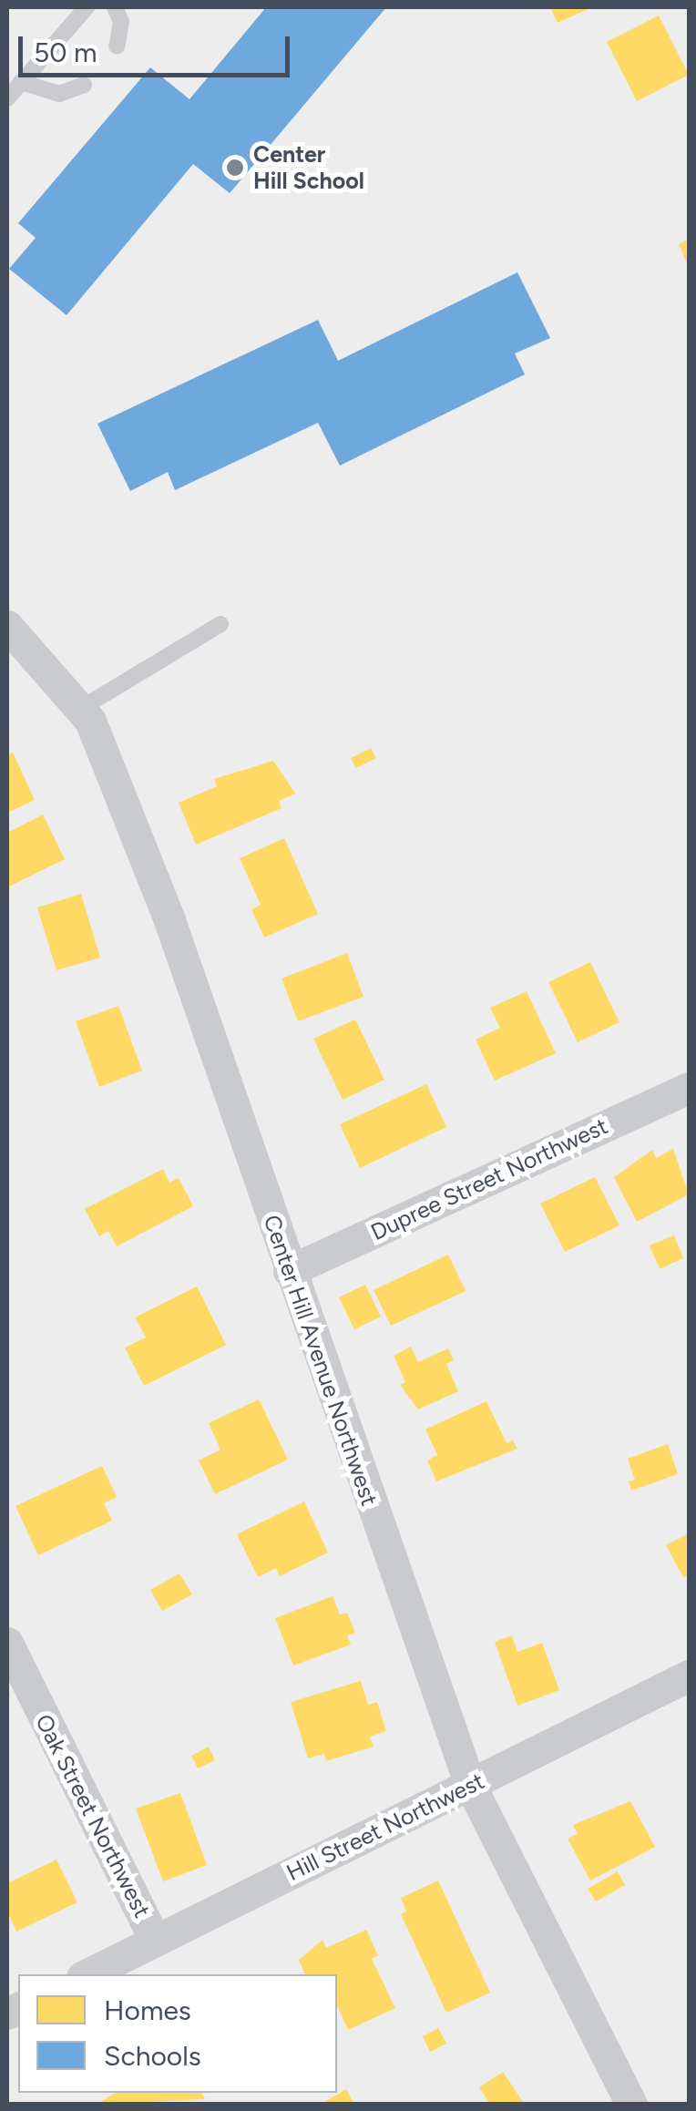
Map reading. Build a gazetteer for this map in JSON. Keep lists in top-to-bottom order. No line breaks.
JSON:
{"streets":{"street":["Dupree Street Northwest","Center Hill Avenue Northwest","Oak Street Northwest","Hill Street Northwest"]},"crossings":[["Dupree Street Northwest","Center Hill Avenue Northwest"],["Center Hill Avenue Northwest","Hill Street Northwest"],["Oak Street Northwest","Hill Street Northwest"]],"places":["Center Hill School"],"legend":["Homes","Schools"],"scale_bar":"50 m"}
